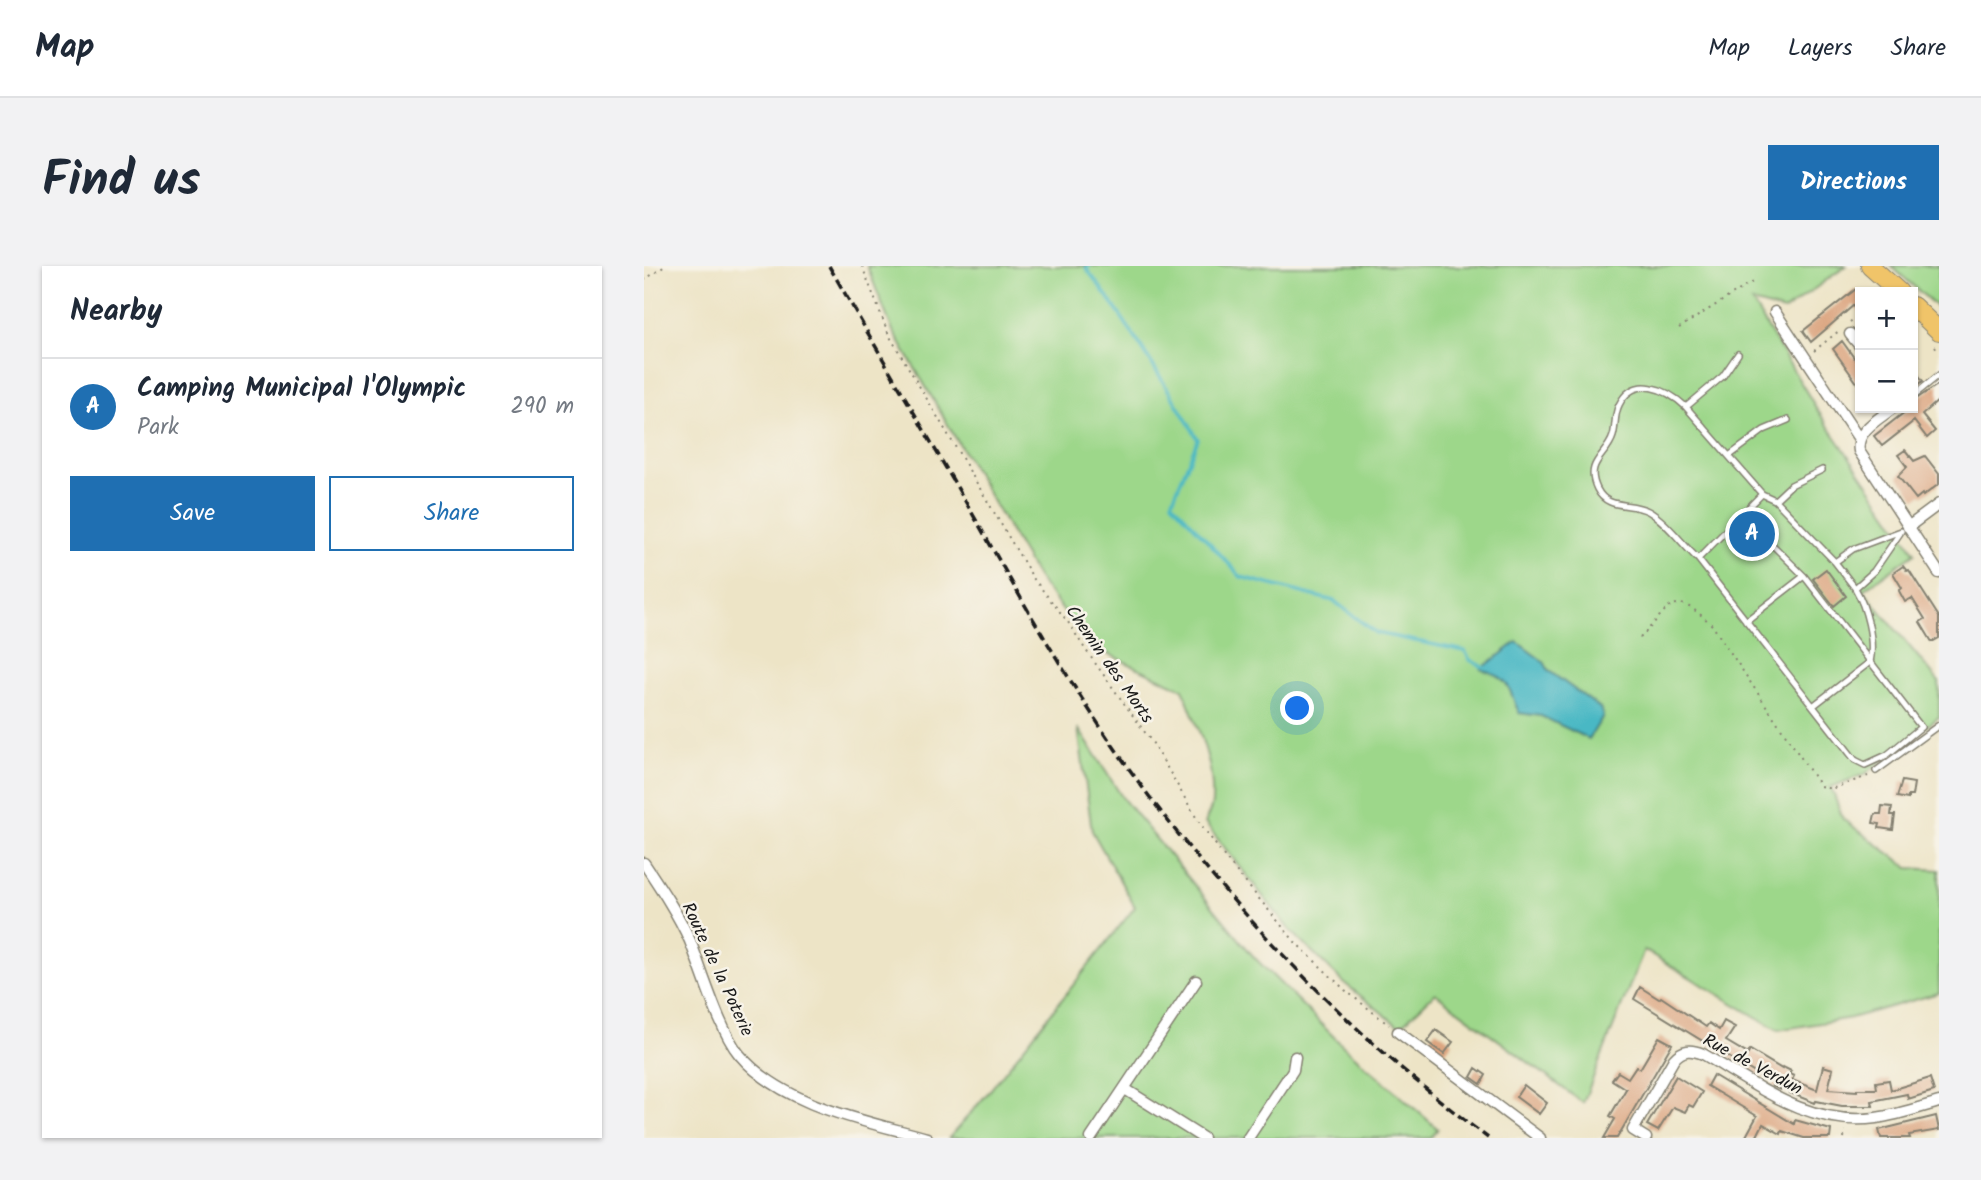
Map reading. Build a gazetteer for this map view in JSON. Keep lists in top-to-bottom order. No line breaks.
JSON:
{"streets":{"street":["Route de la Poterie","Rue de Verdun"],"path":["Chemin des Morts"]},"page":{"header":"Map","nav":["Map","Layers","Share"],"title":"Find us","buttons":["Directions",["Save","Share"]],"heading":"Nearby","map_buttons":["+","−"],"list":[{"mark":"A","name":"Camping Municipal l'Olympic","note":"Park","value":"290 m"}],"pins":"A"}}
